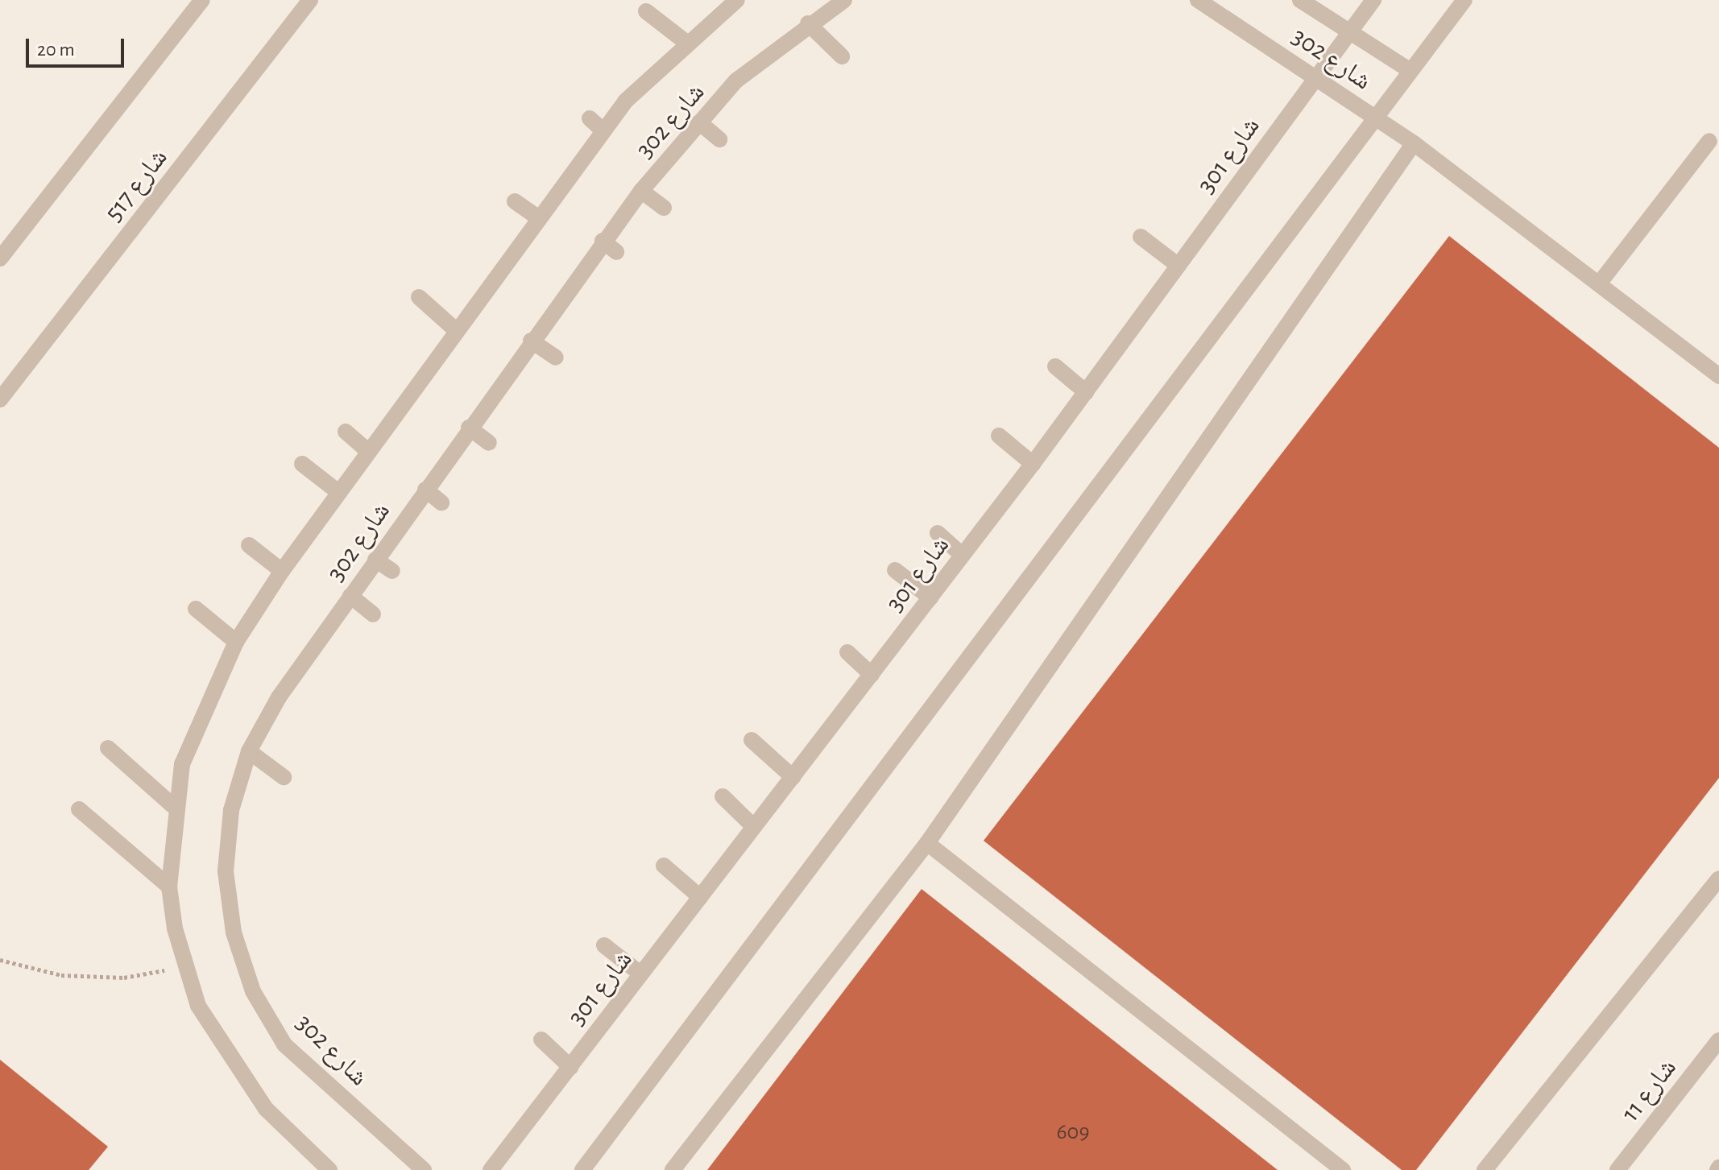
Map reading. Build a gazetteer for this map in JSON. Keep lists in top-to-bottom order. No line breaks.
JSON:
{"streets":{"street":["شارع 302","شارع 301","شارع 517","شارع 11"]},"crossings":[["شارع 302","شارع 301"]],"house_numbers":["609"],"scale_bar":"20 m"}
